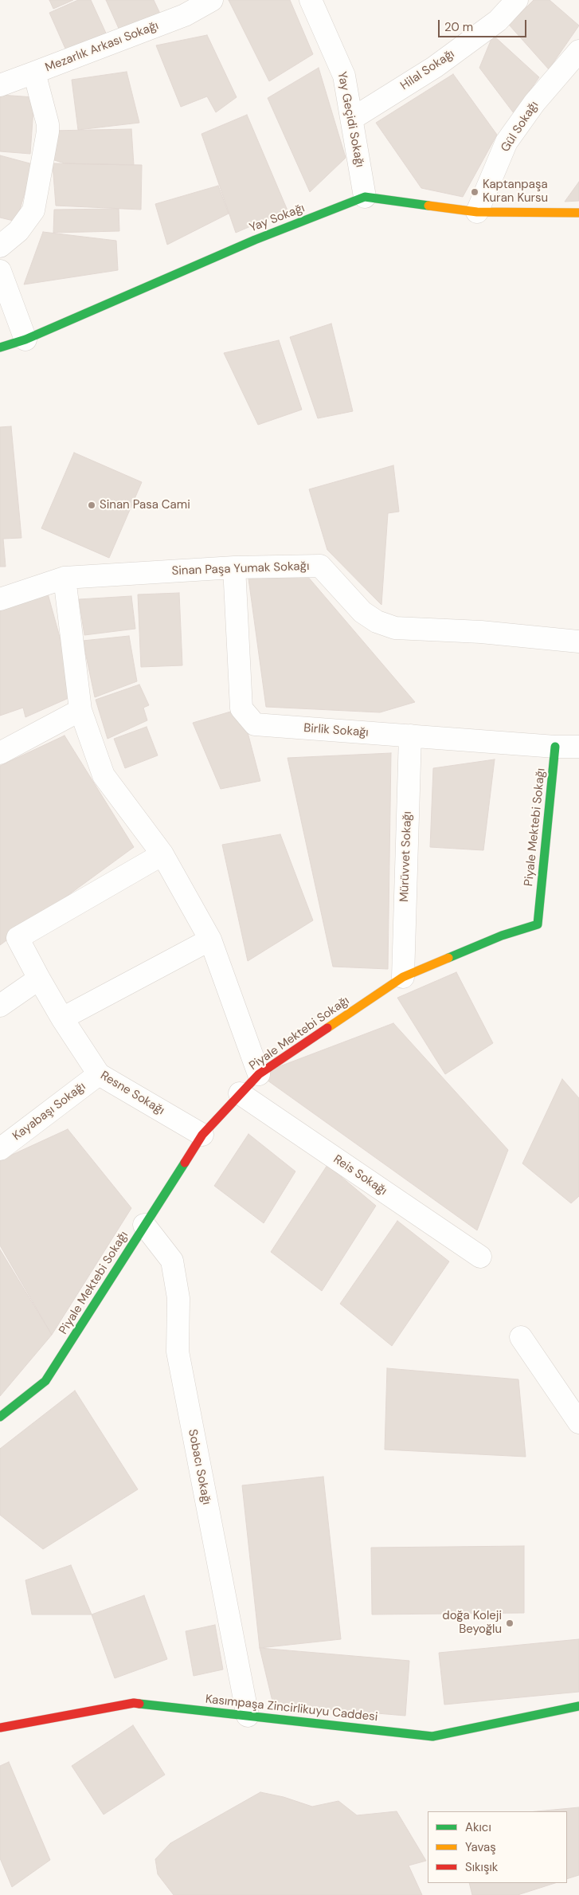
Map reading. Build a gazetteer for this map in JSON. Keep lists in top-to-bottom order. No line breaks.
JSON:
{"streets":{"street":["Mezarlık Arkası Sokağı","Hilal Sokağı","Yay Geçidi Sokağı","Gül Sokağı","Yay Sokağı","Sinan Paşa Yumak Sokağı","Birlik Sokağı","Piyale Mektebi Sokağı","Mürüvvet Sokağı","Resne Sokağı","Kayabaşı Sokağı","Reis Sokağı","Sobacı Sokağı","Kasımpaşa Zincirlikuyu Caddesi"]},"crossings":[["Hilal Sokağı","Yay Geçidi Sokağı"],["Yay Geçidi Sokağı","Yay Sokağı"],["Gül Sokağı","Yay Sokağı"],["Sinan Paşa Yumak Sokağı","Birlik Sokağı"],["Birlik Sokağı","Piyale Mektebi Sokağı"],["Birlik Sokağı","Mürüvvet Sokağı"],["Piyale Mektebi Sokağı","Mürüvvet Sokağı"],["Piyale Mektebi Sokağı","Resne Sokağı"],["Piyale Mektebi Sokağı","Reis Sokağı"],["Piyale Mektebi Sokağı","Sobacı Sokağı"],["Resne Sokağı","Kayabaşı Sokağı"],["Sobacı Sokağı","Kasımpaşa Zincirlikuyu Caddesi"]],"places":["Kaptanpaşa Kuran Kursu","Sinan Pasa Cami","doğa Koleji Beyoğlu"],"legend":["Akıcı","Yavaş","Sıkışık"],"scale_bar":"20 m"}
